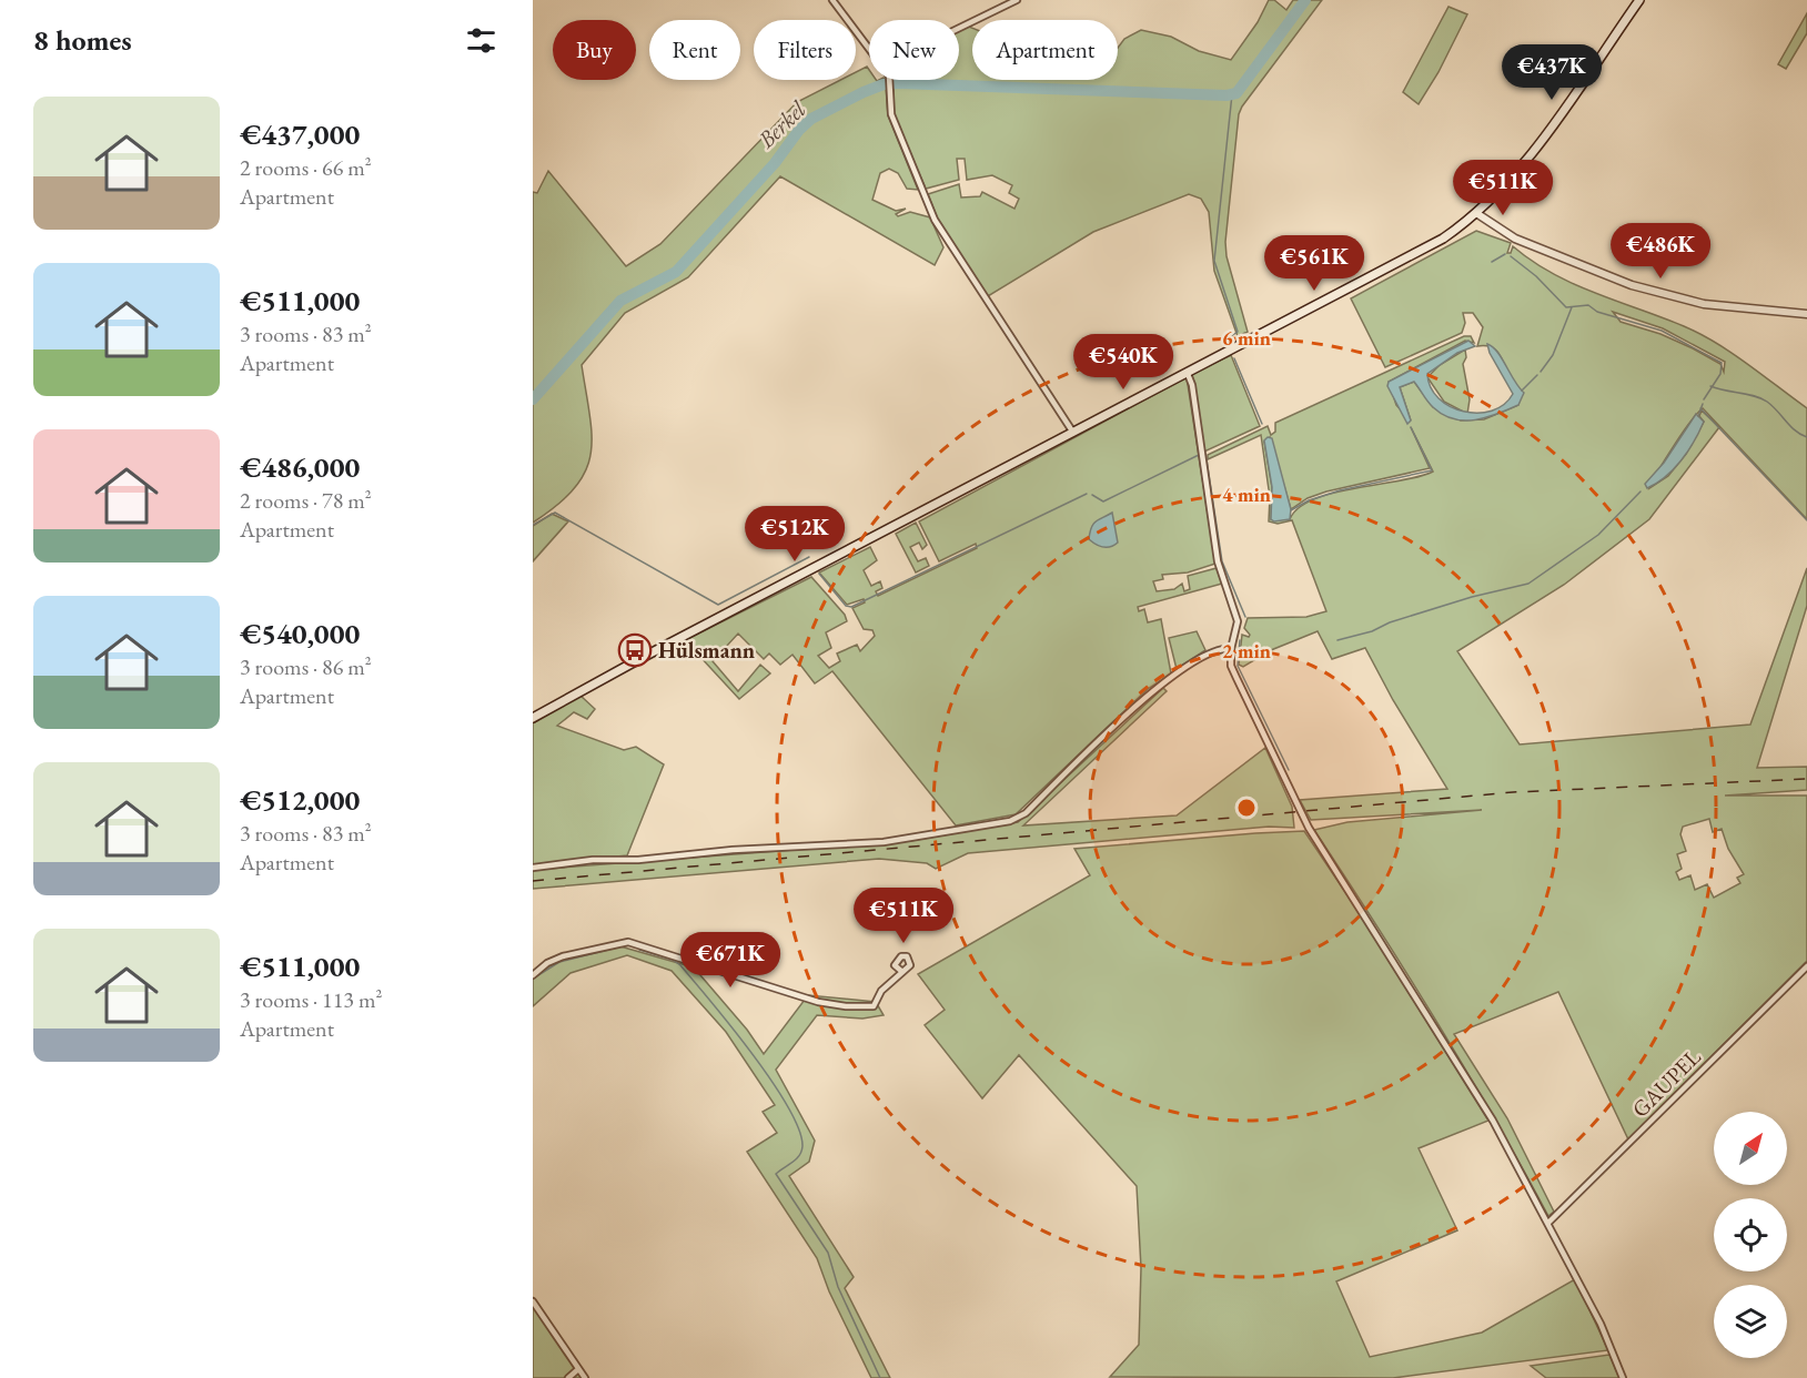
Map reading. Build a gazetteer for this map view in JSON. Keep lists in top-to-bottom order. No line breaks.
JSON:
{"streets":{"street":["GAUPEL"]},"water":["Berkel"],"places":{"bus stop":["Hülsmann"]},"north":"top right","page":{"heading":"8 homes","chip":["Buy","Rent","Filters","New","Apartment"],"price":["€437K","€511K","€486K","€561K","€540K","€512K","€511K","€671K"],"list":[{"name":"€437,000","note":"2 rooms · 66 m² · Apartment"},{"name":"€511,000","note":"3 rooms · 83 m² · Apartment"},{"name":"€486,000","note":"2 rooms · 78 m² · Apartment"},{"name":"€540,000","note":"3 rooms · 86 m² · Apartment"},{"name":"€512,000","note":"3 rooms · 83 m² · Apartment"},{"name":"€511,000","note":"3 rooms · 113 m² · Apartment"}]},"rings":["6 min","4 min","2 min"]}
